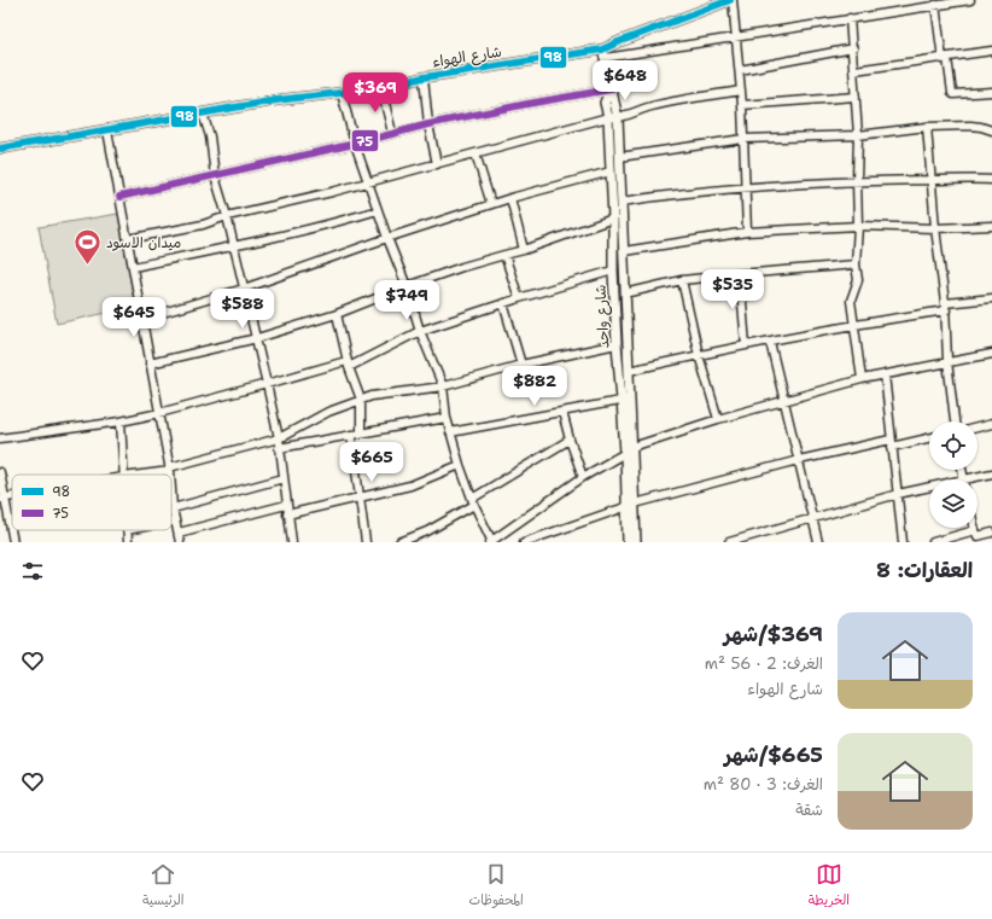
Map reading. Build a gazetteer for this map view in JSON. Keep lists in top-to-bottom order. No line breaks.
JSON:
{"streets":{"street":["شارع الهواء","شارع واحد"]},"crossings":[["شارع الهواء","شارع واحد"]],"places":{"sports":["ميدان الاسود"]},"lines":["transit line 98","transit line 75"],"legend":["98","75"],"page":{"price":["$648","$369","$535","$749","$588","$645","$882","$665"],"heading":"العقارات: 8","list":[{"name":"$369/شهر","note":"الغرف: 2 · 56 m² · شارع الهواء"},{"name":"$665/شهر","note":"الغرف: 3 · 80 m² · شقة"}],"tabs":["الخريطة","المحفوظات","الرئيسية"]}}
